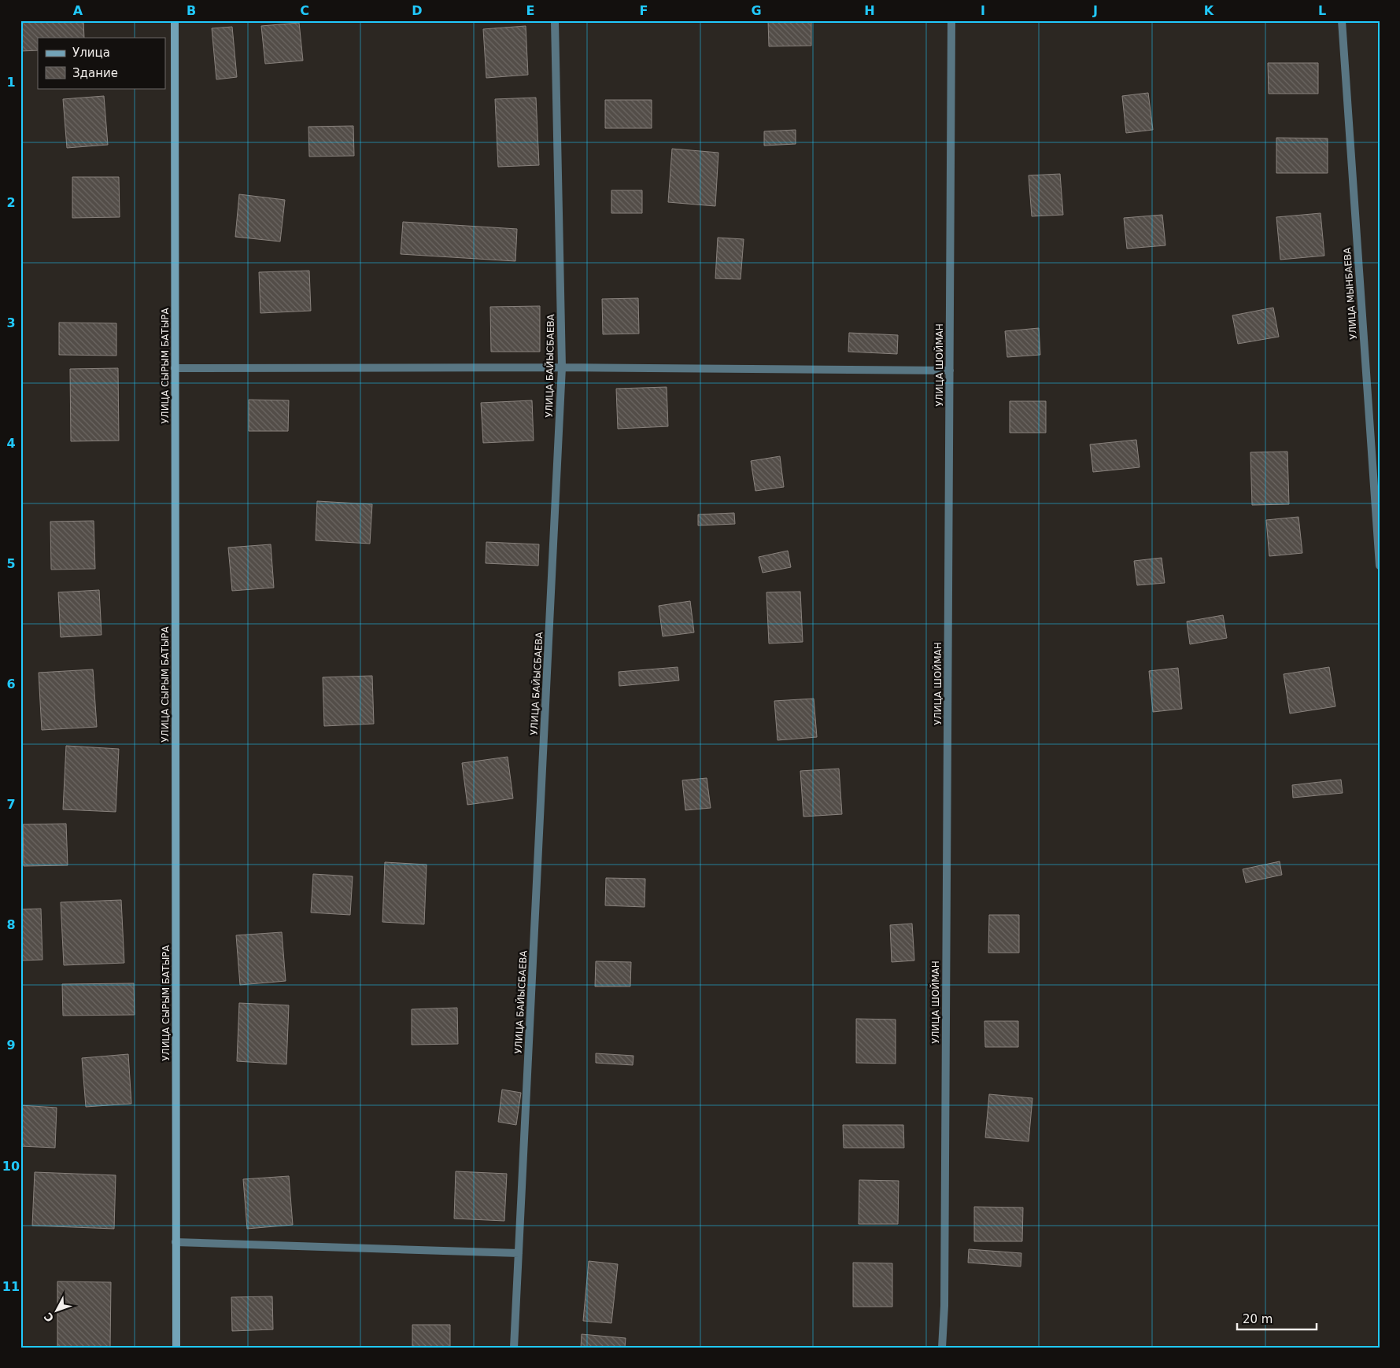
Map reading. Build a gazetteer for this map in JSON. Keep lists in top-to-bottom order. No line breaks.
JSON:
{"streets":{"street":["УЛИЦА МЫНБАЕВА","УЛИЦА ШОЙМАН","УЛИЦА СЫРЫМ БАТЫРА","УЛИЦА БАЙЫСБАЕВА"]},"legend":["Улица","Здание"],"scale_bar":"20 m","north":"bottom left","grid":{"columns":["A","B","C","D","E","F","G","H","I","J","K","L"],"rows":["1","2","3","4","5","6","7","8","9","10","11"]}}
